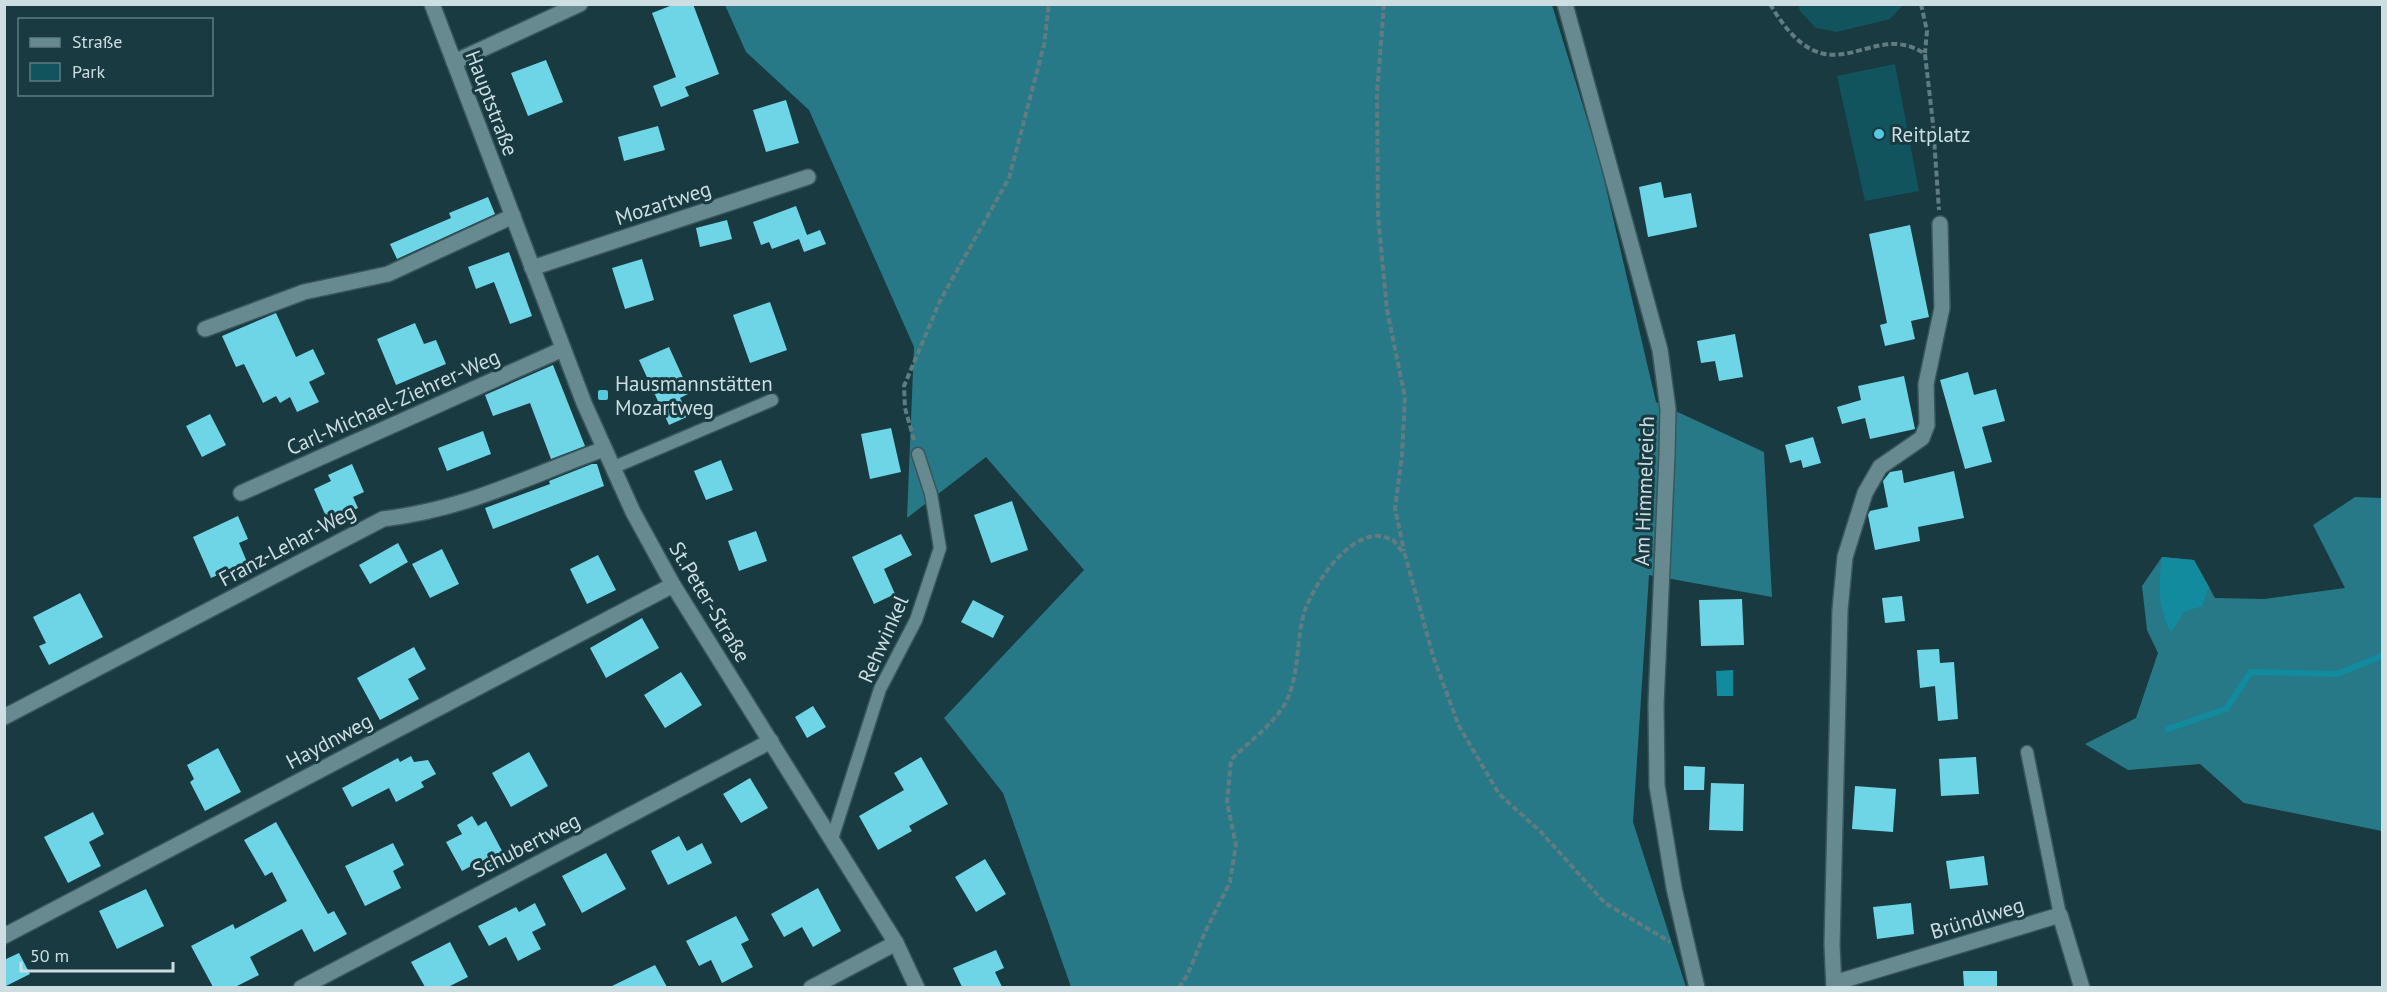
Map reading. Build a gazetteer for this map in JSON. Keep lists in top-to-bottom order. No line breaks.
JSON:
{"streets":{"street":["Hauptstraße","Mozartweg","Carl-Michael-Ziehrer-Weg","Am Himmelreich","Franz-Lehar-Weg","St.Peter-Straße","Haydnweg","Schubertweg","Bründlweg"],"lane":["Rehwinkel"]},"crossings":[["Hauptstraße","St.Peter-Straße"],["Mozartweg","St.Peter-Straße"],["Carl-Michael-Ziehrer-Weg","St.Peter-Straße"],["Franz-Lehar-Weg","St.Peter-Straße"],["St.Peter-Straße","Rehwinkel"],["St.Peter-Straße","Haydnweg"],["St.Peter-Straße","Schubertweg"]],"places":{"other":["Reitplatz"],"transit":["Hausmannstätten Mozartweg"]},"legend":["Straße","Park"],"scale_bar":"50 m"}
